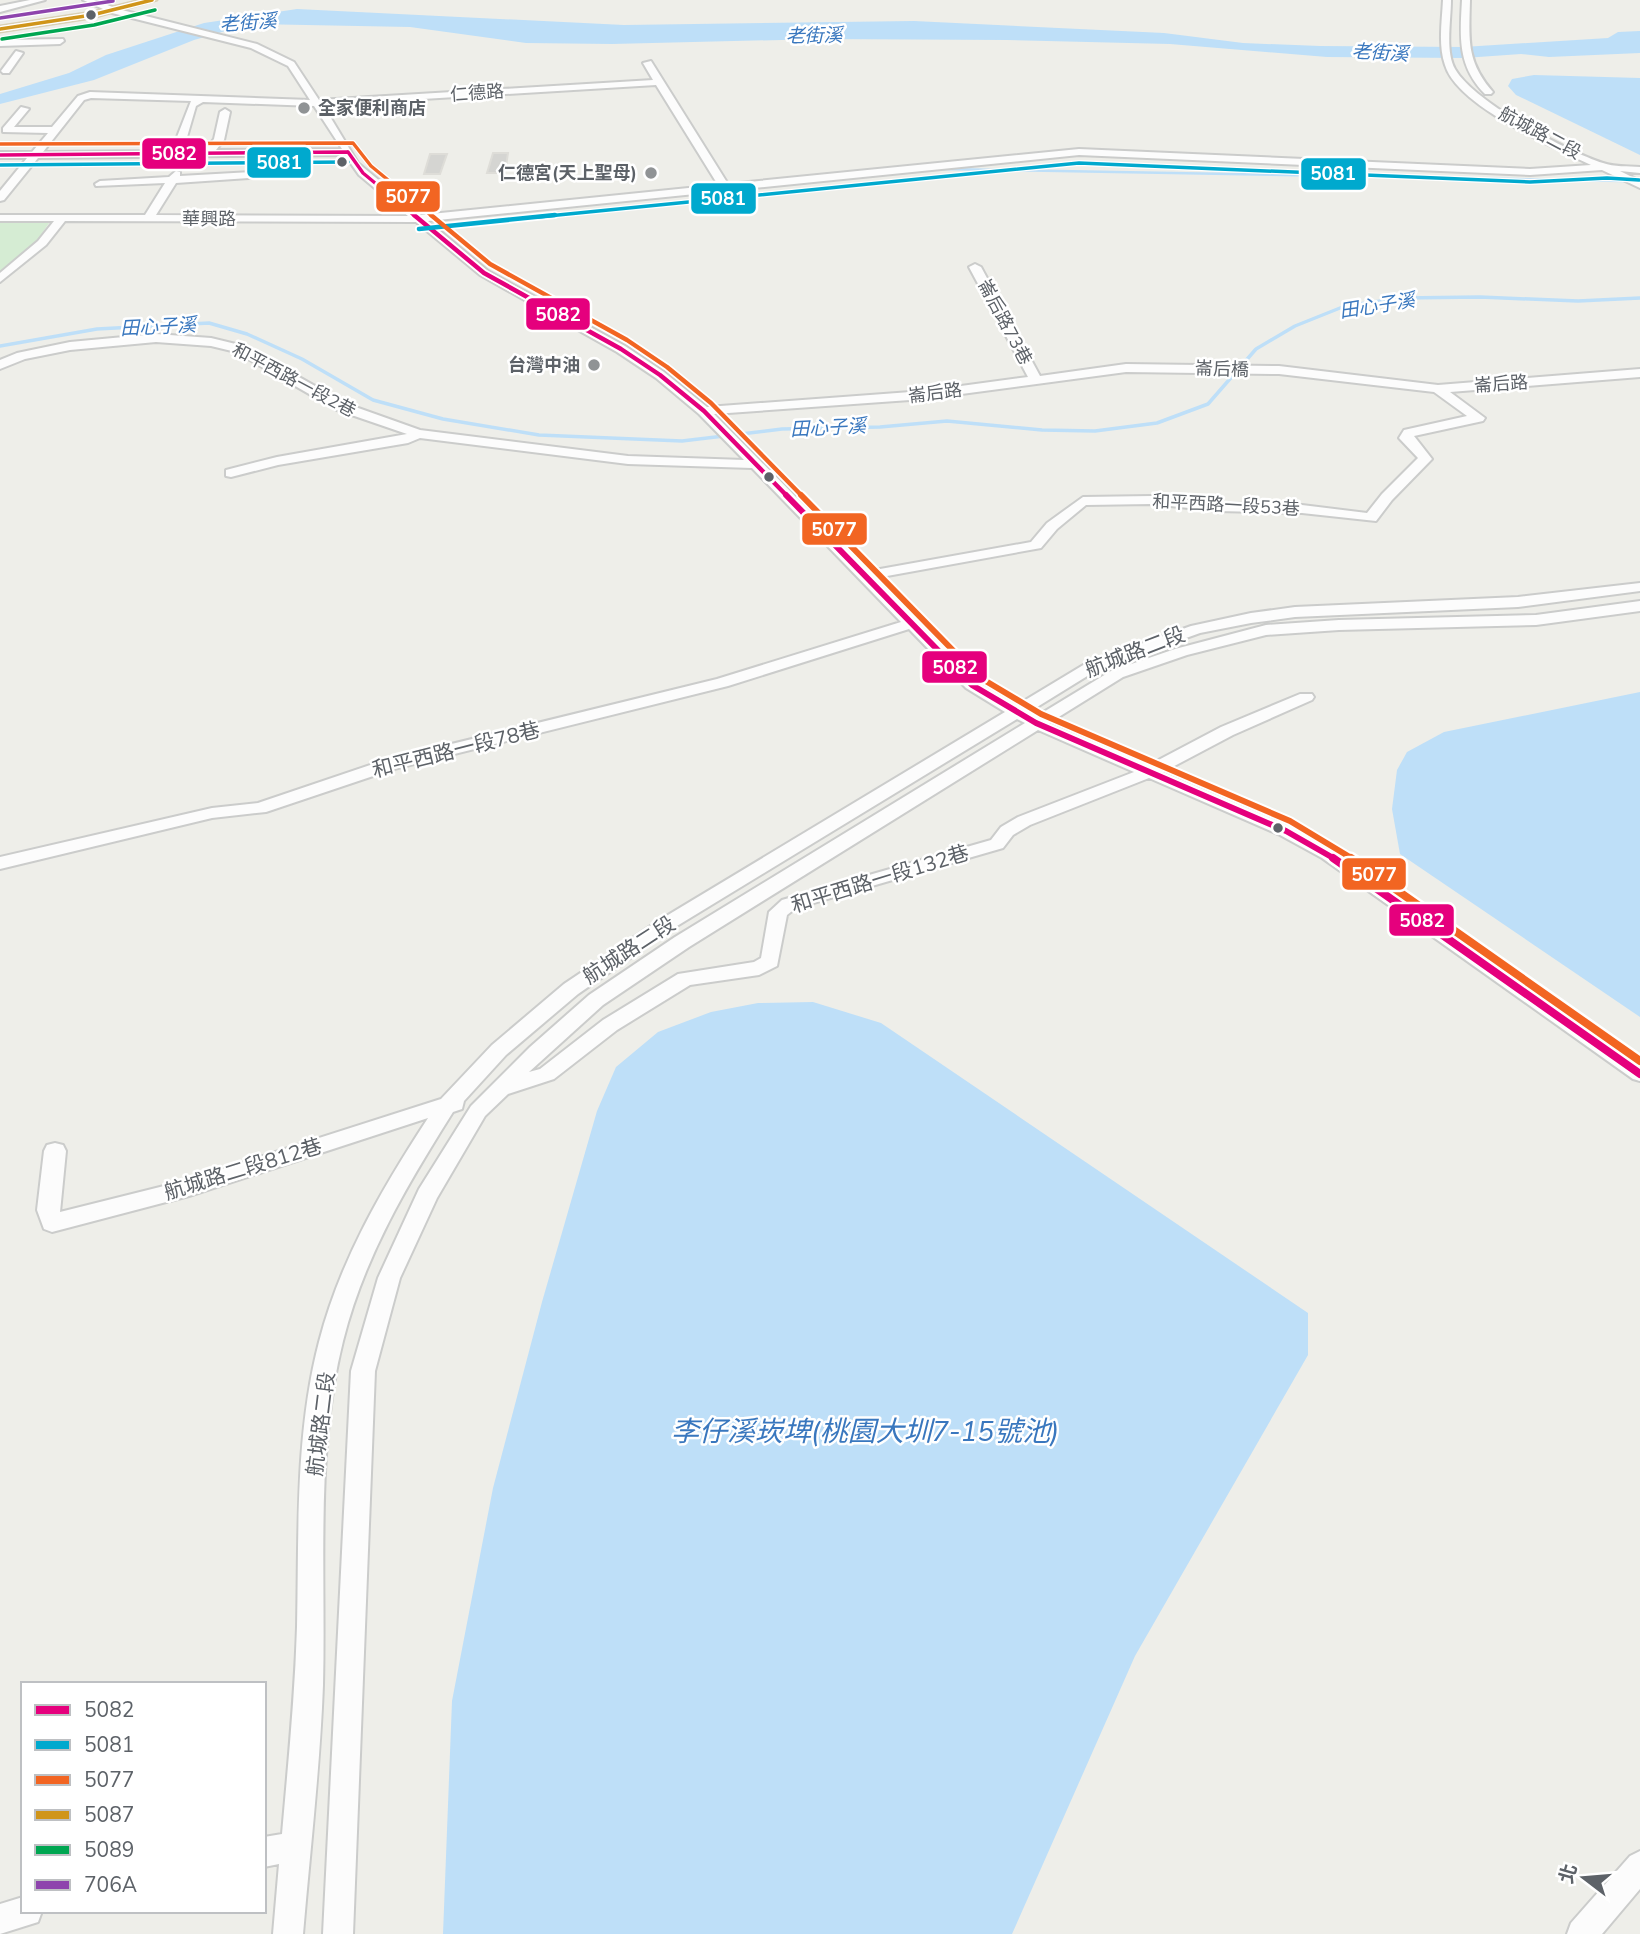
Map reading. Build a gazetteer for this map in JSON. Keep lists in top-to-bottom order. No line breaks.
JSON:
{"streets":{"street":["仁德路","航城路二段","華興路","崙后路73巷","崙后橋","和平西路一段2巷","崙后路","和平西路一段53巷","和平西路一段78巷","和平西路一段132巷","航城路二段812巷"]},"crossings":[["航城路二段","華興路"],["航城路二段","和平西路一段132巷"],["航城路二段","航城路二段812巷"],["崙后路73巷","崙后路"],["崙后橋","崙后路"],["崙后路","和平西路一段53巷"],["和平西路一段132巷","航城路二段812巷"]],"water":["老街溪","田心子溪","李仔溪崁埤(桃園大圳7-15號池)"],"places":["全家便利商店","仁德宮(天上聖母)","台灣中油"],"lines":["transit line 5087","transit line 706A","transit line 5089","transit line 5077","transit line 5082","transit line 5081"],"legend":["5082","5081","5077","5087","5089","706A"],"north":"left"}
